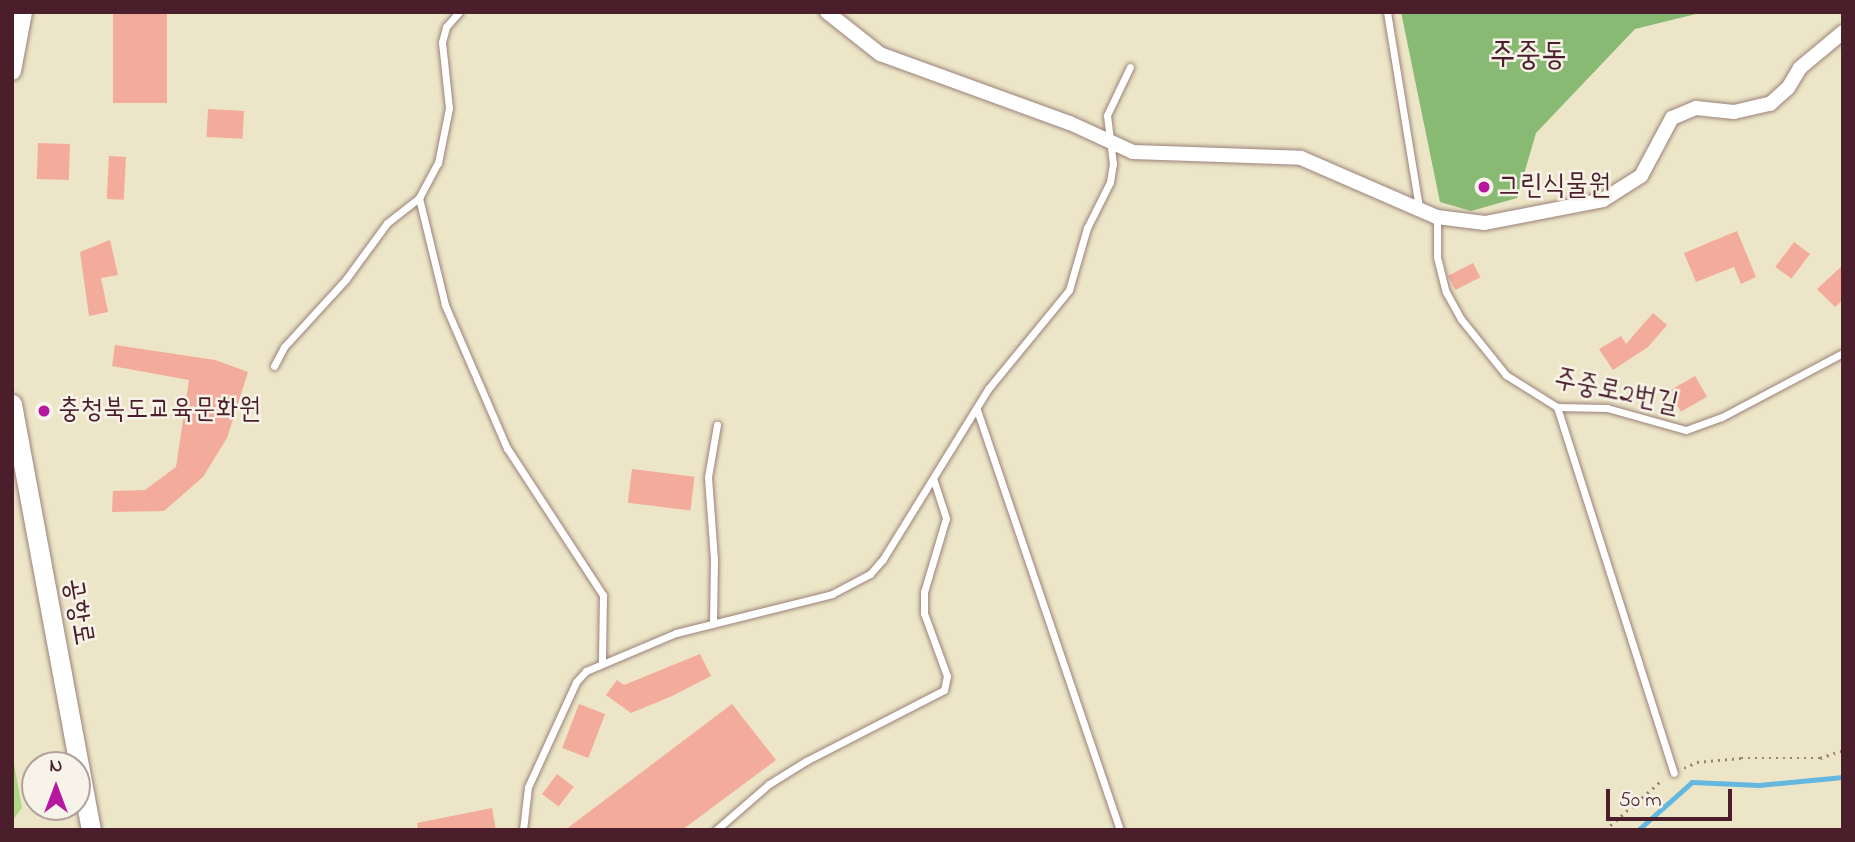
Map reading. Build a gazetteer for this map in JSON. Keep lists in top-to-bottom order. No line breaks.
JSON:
{"streets":{"main road":["공항로"],"lane":["주중로2번길"]},"districts":["주중동"],"places":["그린식물원","충청북도교육문화원"],"scale_bar":"50 m","north":"top"}
